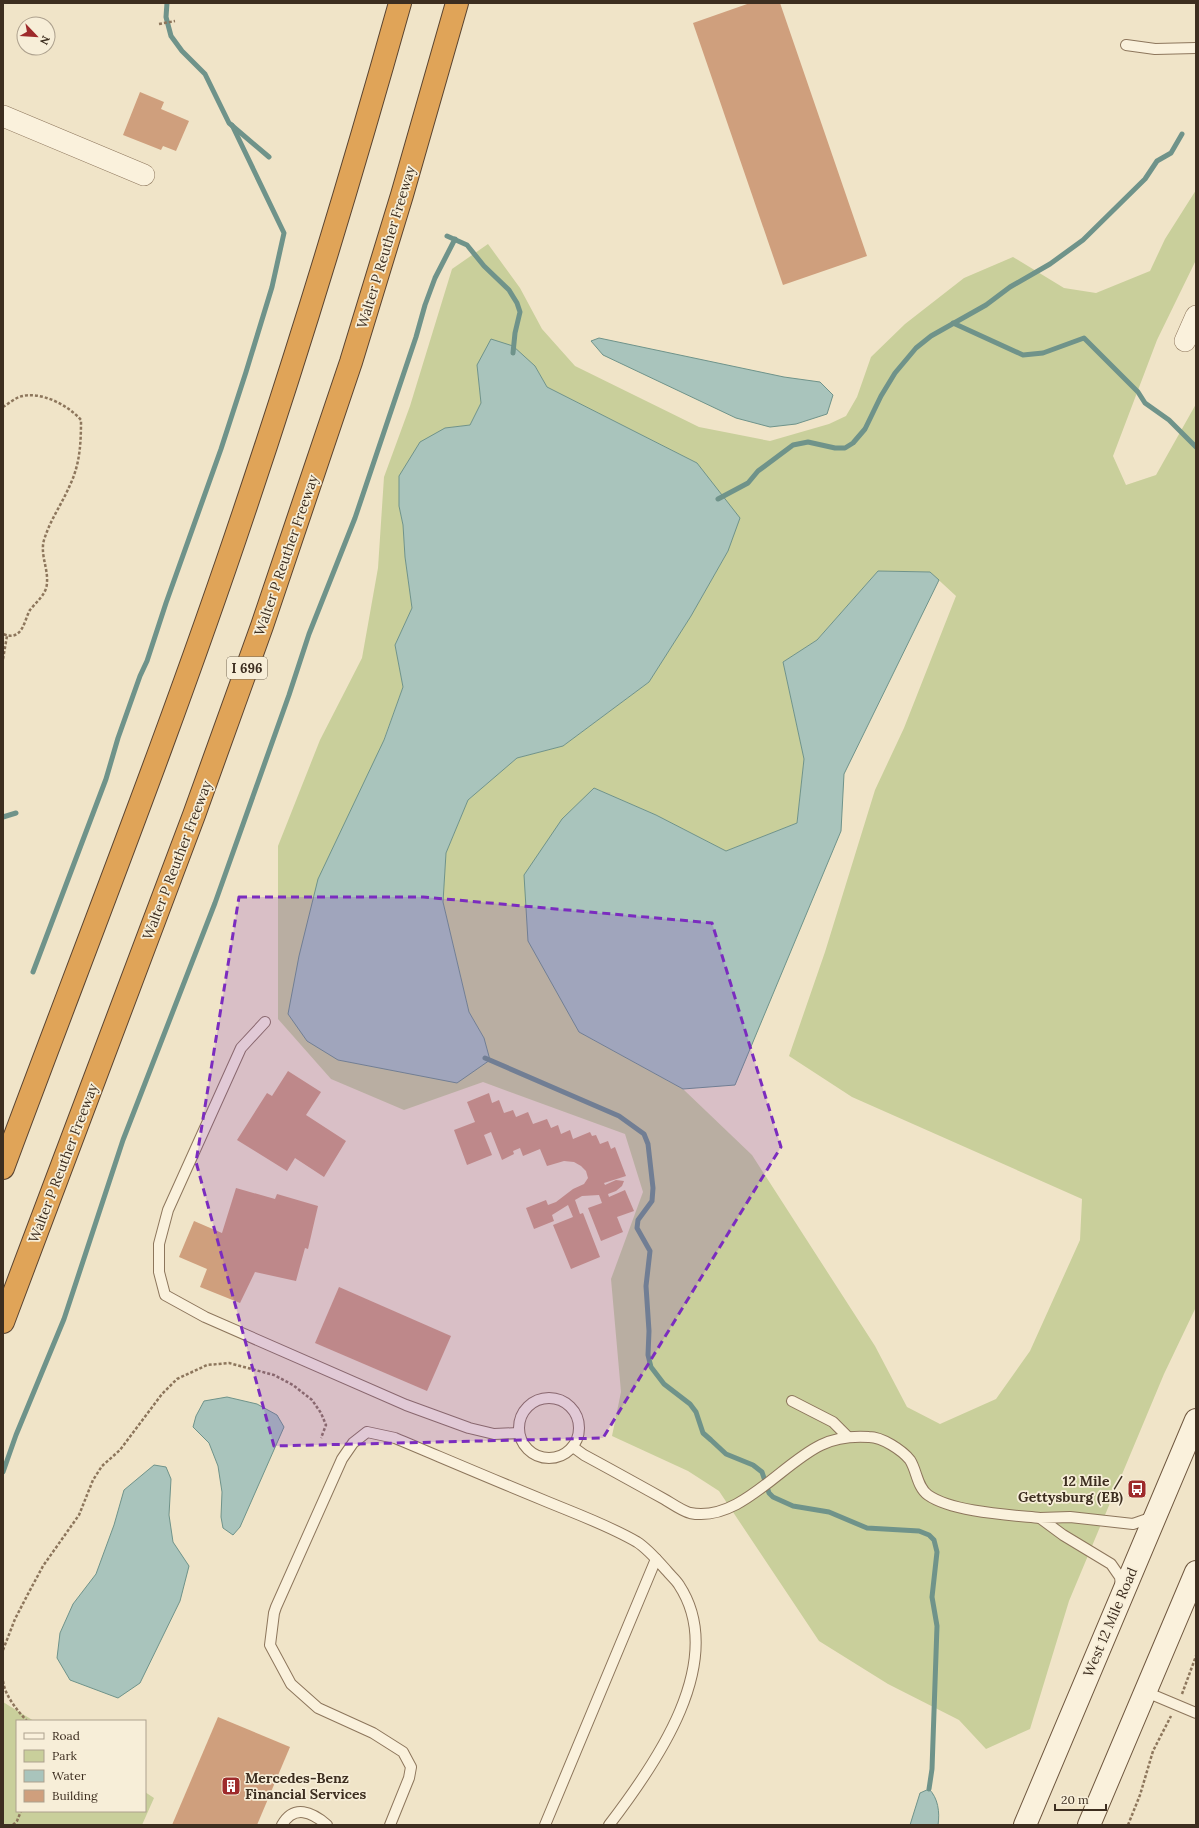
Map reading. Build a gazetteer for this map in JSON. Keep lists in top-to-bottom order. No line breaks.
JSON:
{"streets":{"highway":["Walter P Reuther Freeway","I 696"],"main road":["West 12 Mile Road"]},"places":{"bus stop":["12 Mile / Gettysburg (EB)"],"building":["Mercedes-Benz Financial Services"]},"legend":["Road","Park","Water","Building"],"scale_bar":"20 m","north":"bottom right"}
